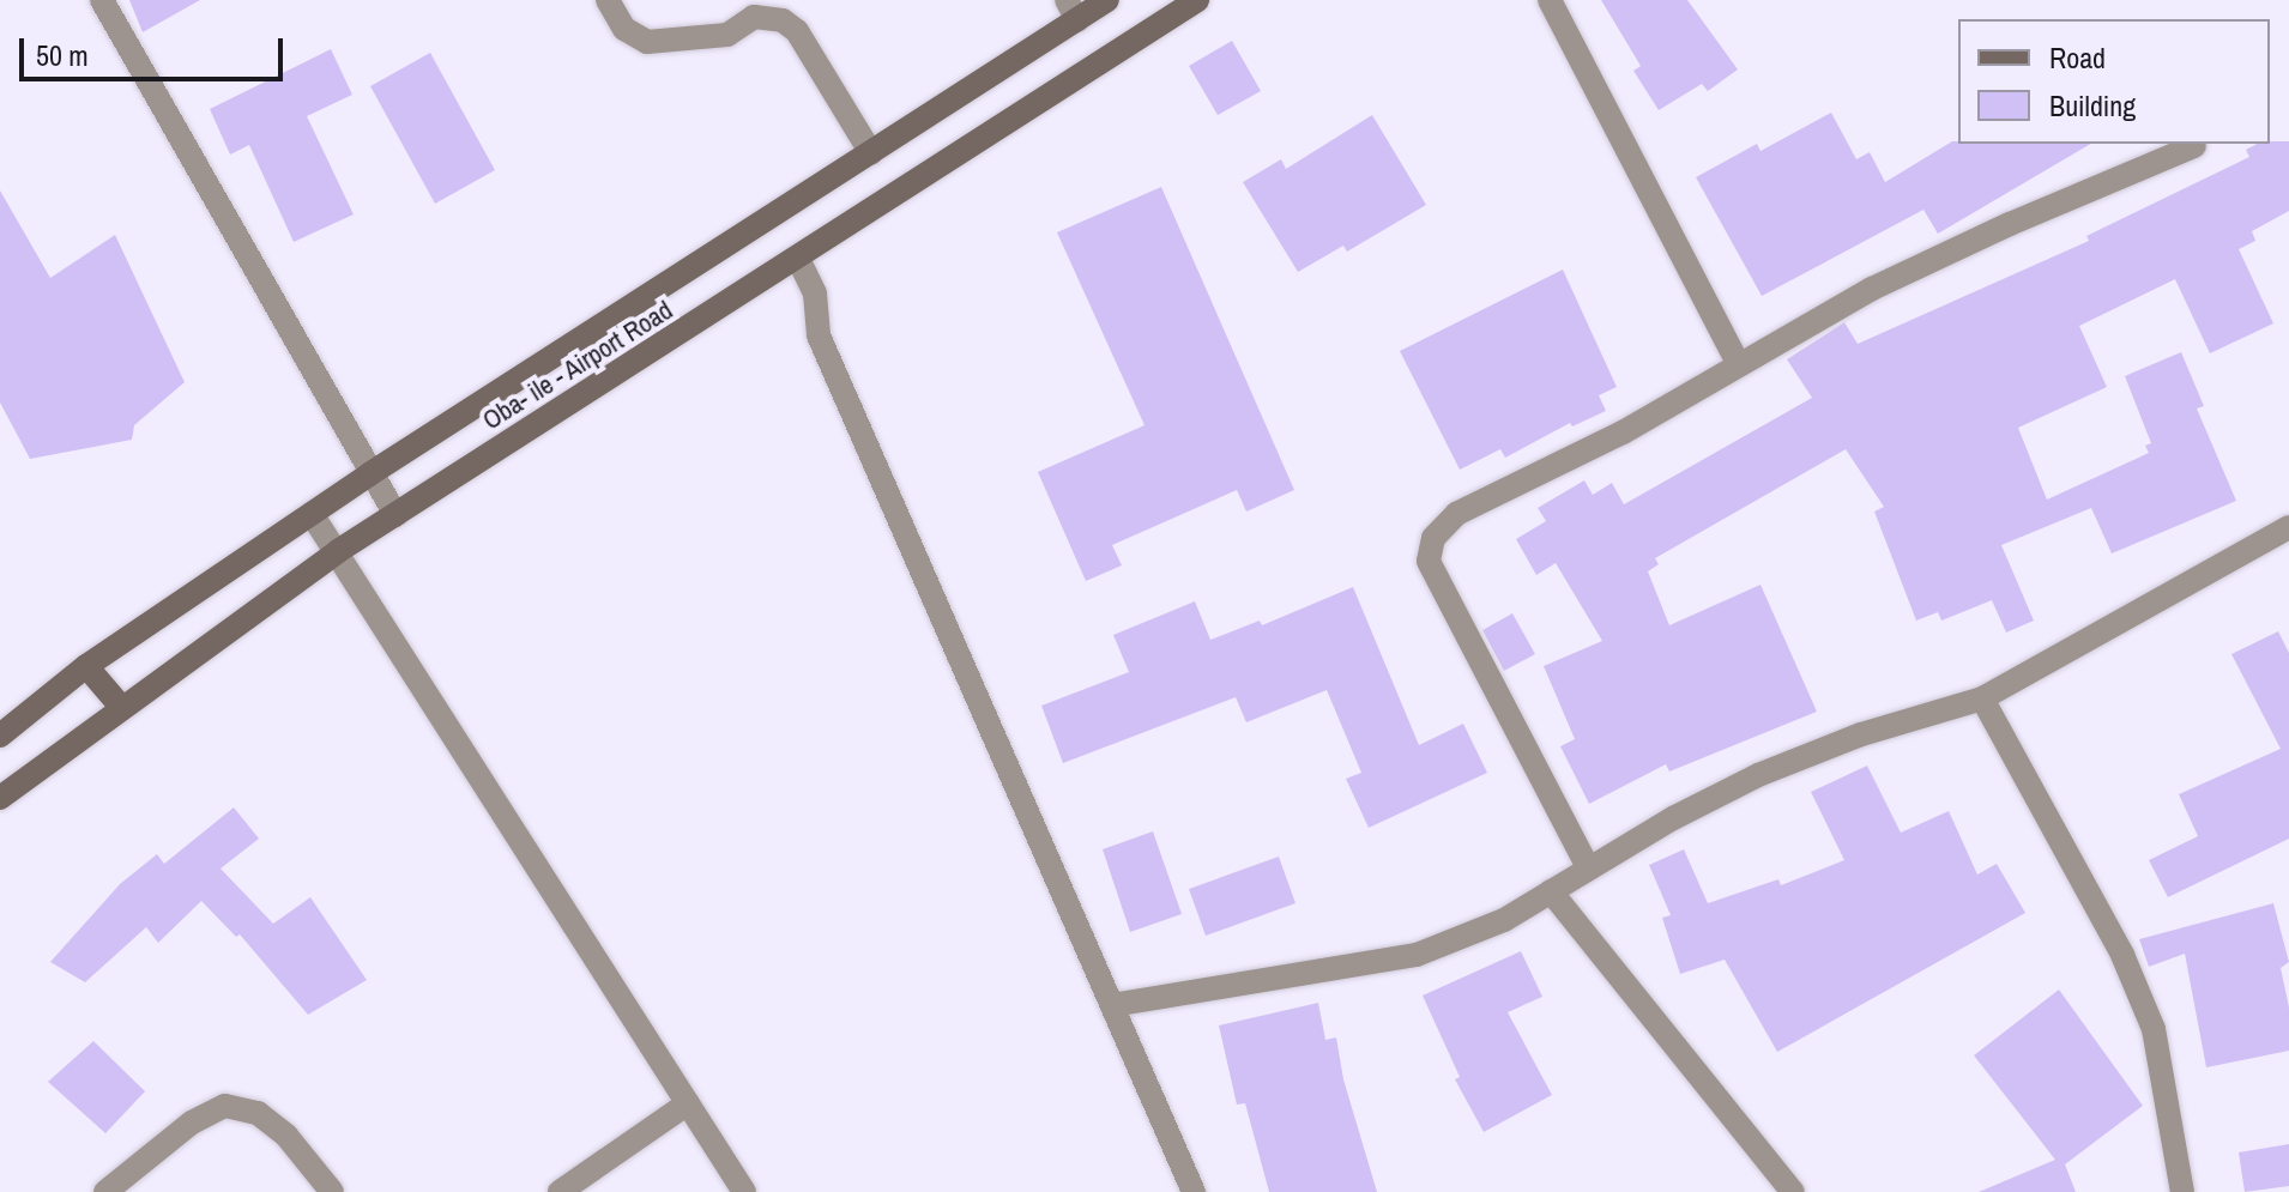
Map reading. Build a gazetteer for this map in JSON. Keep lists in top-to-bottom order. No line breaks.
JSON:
{"streets":{"main road":["Oba- ile - Airport Road"]},"legend":["Road","Building"],"scale_bar":"50 m"}
